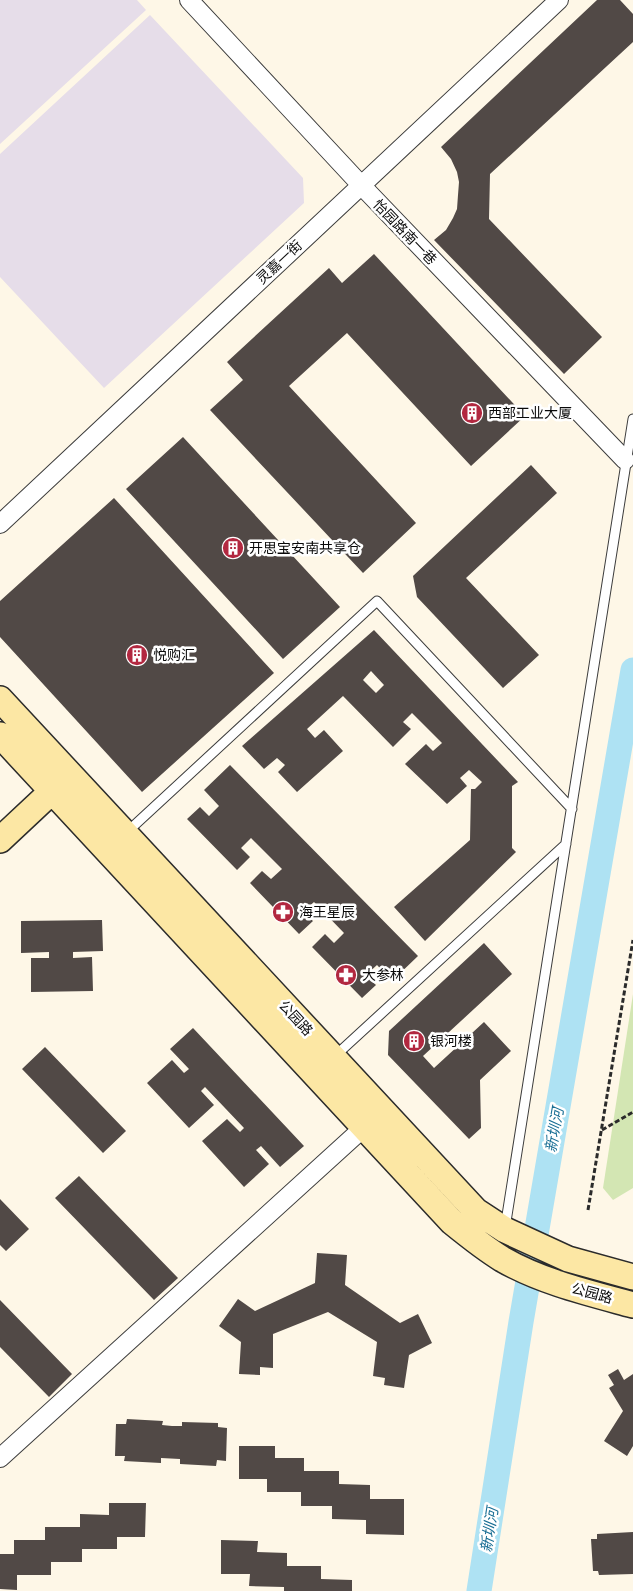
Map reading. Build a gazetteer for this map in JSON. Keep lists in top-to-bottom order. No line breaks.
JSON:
{"streets":{"main road":["公园路"],"street":["怡园路南一巷","灵嘉一街"]},"crossings":[["怡园路南一巷","灵嘉一街"]],"water":["新圳河"],"places":{"building":["西部工业大厦","开思宝安南共享仓","悦购汇","银河楼"],"pharmacy":["海王星辰","大参林"]}}
